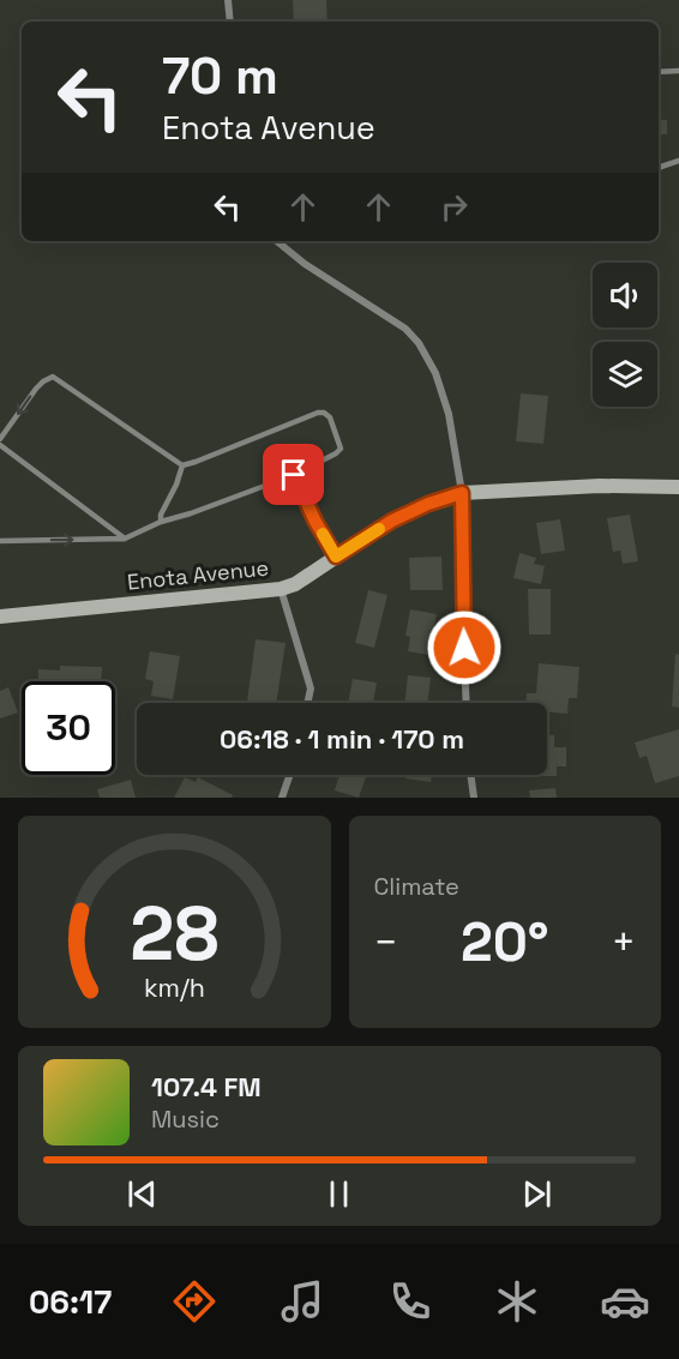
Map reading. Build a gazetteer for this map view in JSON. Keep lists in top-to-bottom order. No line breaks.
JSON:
{"streets":{"street":["Enota Avenue"]},"page":{"turn":["70 m","Enota Avenue"],"limit":"30","trip":"06:18 · 1 min · 170 m","tile":"Climate","heat":["−","20°","+"],"song":["107.4 FM","Music"],"tabs":"06:17","gauge":["28","km/h"]}}
